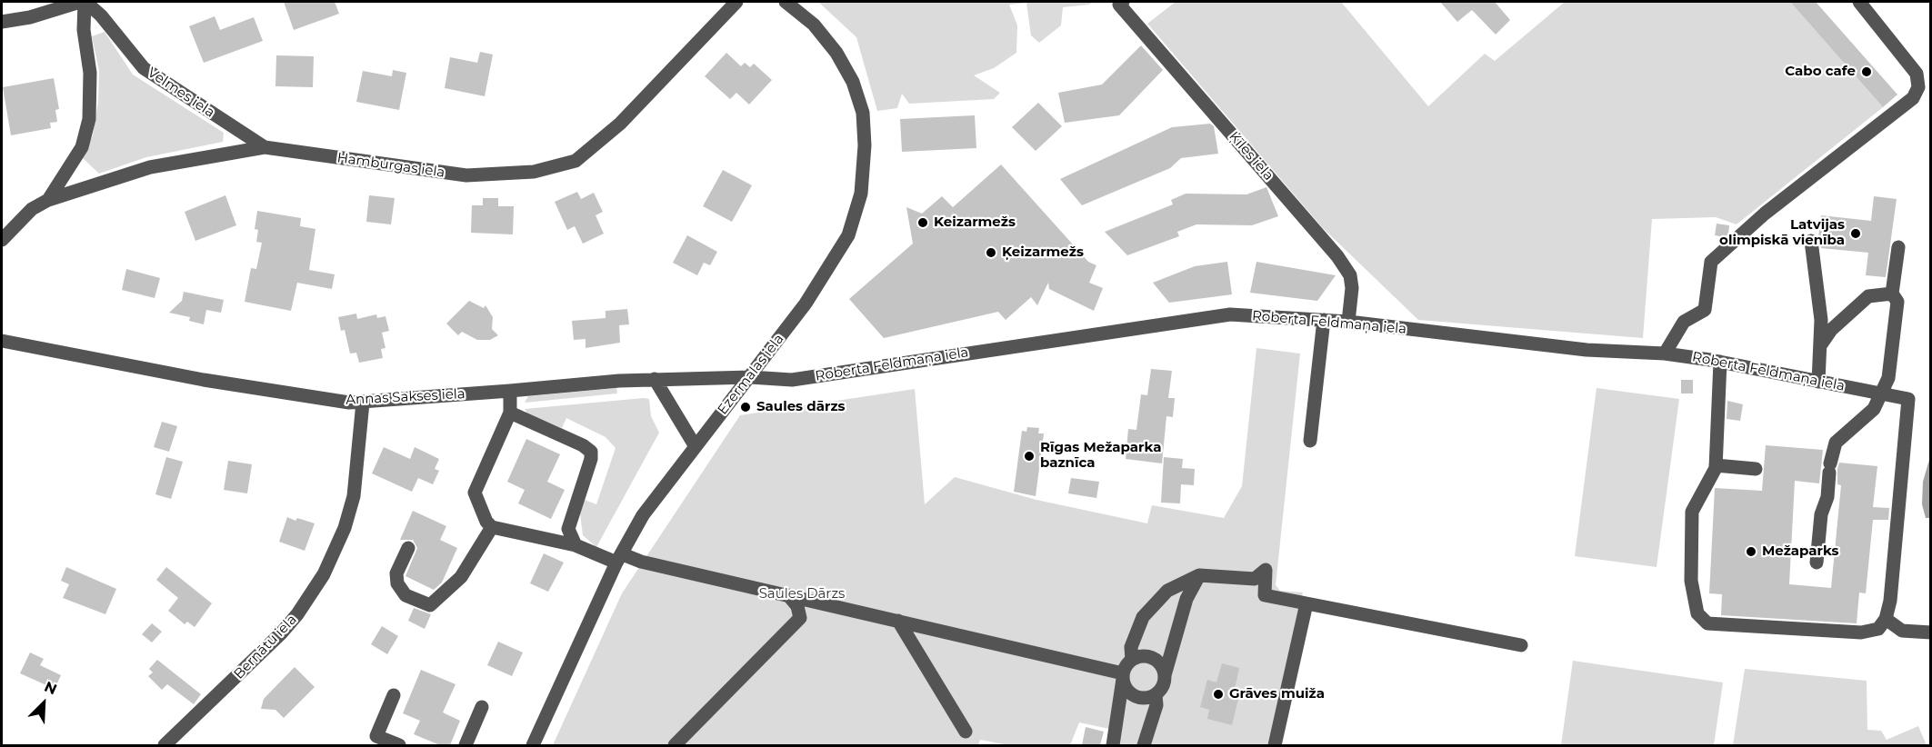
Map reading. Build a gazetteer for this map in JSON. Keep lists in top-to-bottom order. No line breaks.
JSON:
{"streets":{"street":["Velmes iela","Ķīles iela","Hamburgas iela","Roberta Feldmaņa iela","Ezermalas iela","Annas Sakses iela","Bernātu iela"]},"crossings":[["Velmes iela","Hamburgas iela"],["Ķīles iela","Roberta Feldmaņa iela"],["Roberta Feldmaņa iela","Ezermalas iela"],["Roberta Feldmaņa iela","Annas Sakses iela"],["Ezermalas iela","Annas Sakses iela"],["Annas Sakses iela","Bernātu iela"]],"parks":["Saules Dārzs"],"places":["Cabo cafe","Keizarmežs","Latvijas olimpiskā vienība","Ķeizarmežs","Saules dārzs","Rīgas Mežaparka baznīca","Mežaparks","Grāves muiža"],"north":"top right"}
